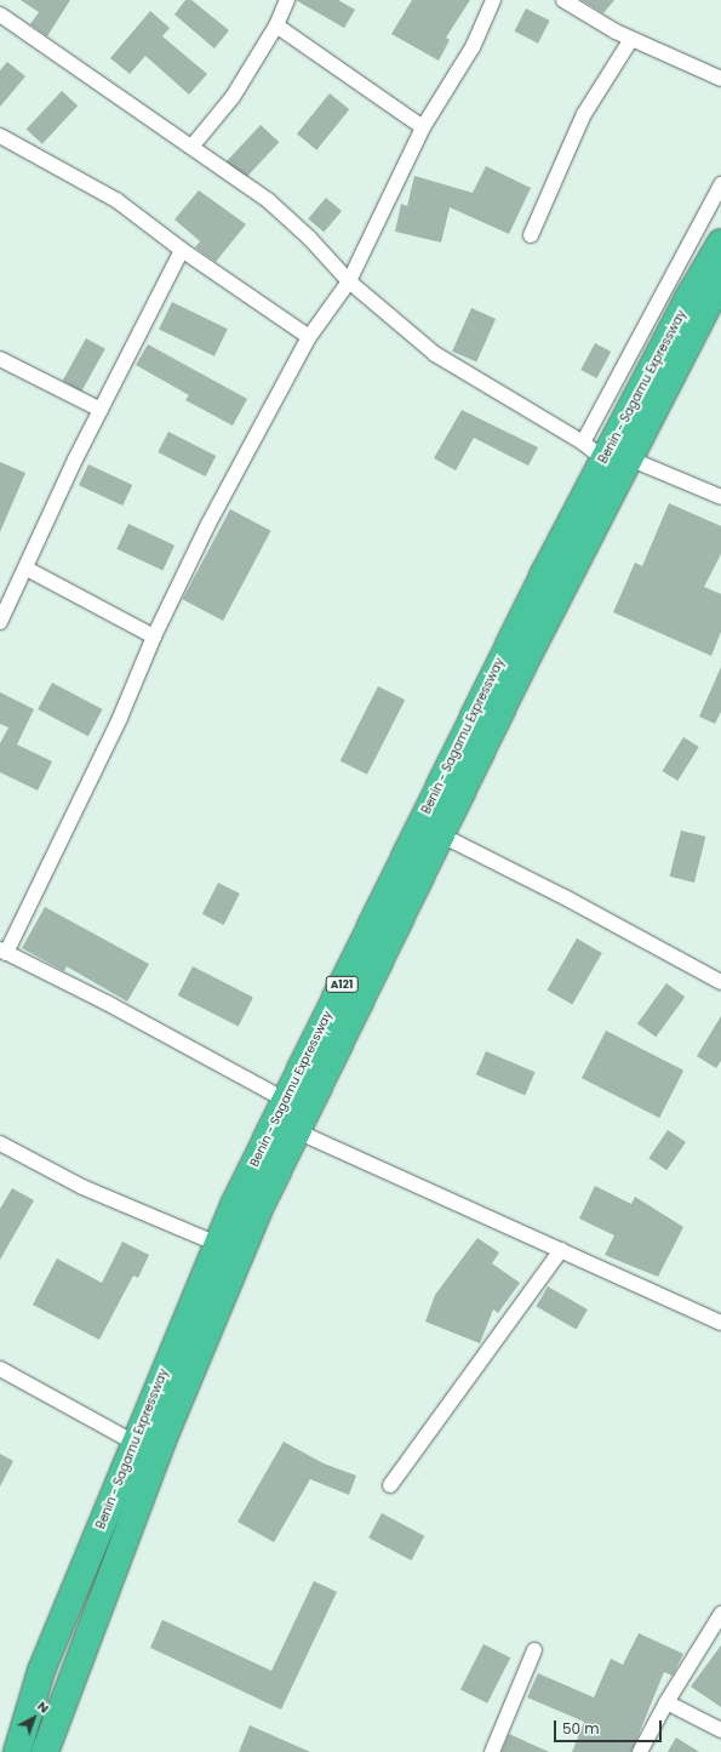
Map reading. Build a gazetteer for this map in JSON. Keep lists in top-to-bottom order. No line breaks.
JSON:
{"streets":{"highway":["Benin - Sagamu Expressway","A121"]},"crossings":[["Benin - Sagamu Expressway","A121"]],"scale_bar":"50 m","north":"top right"}
